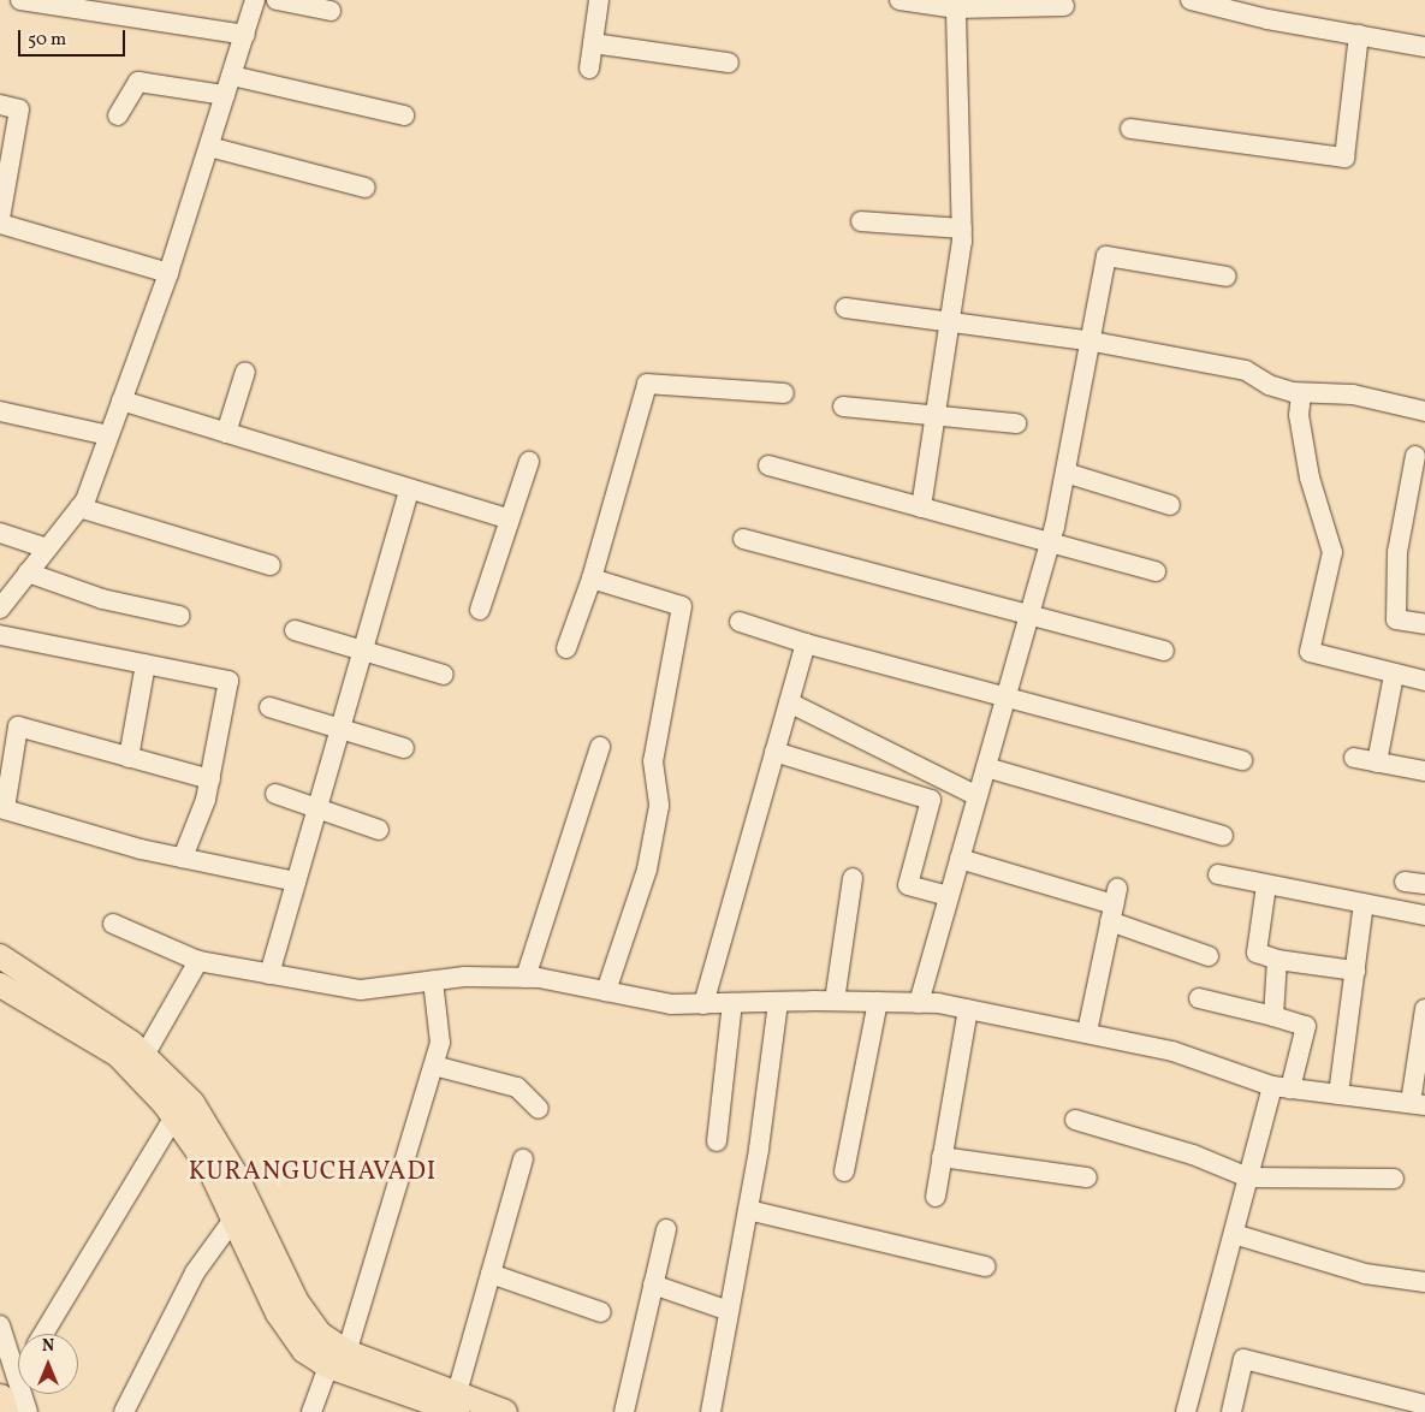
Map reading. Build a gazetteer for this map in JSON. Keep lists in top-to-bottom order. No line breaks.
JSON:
{"districts":["KURANGUCHAVADI"],"scale_bar":"50 m","north":"top"}
